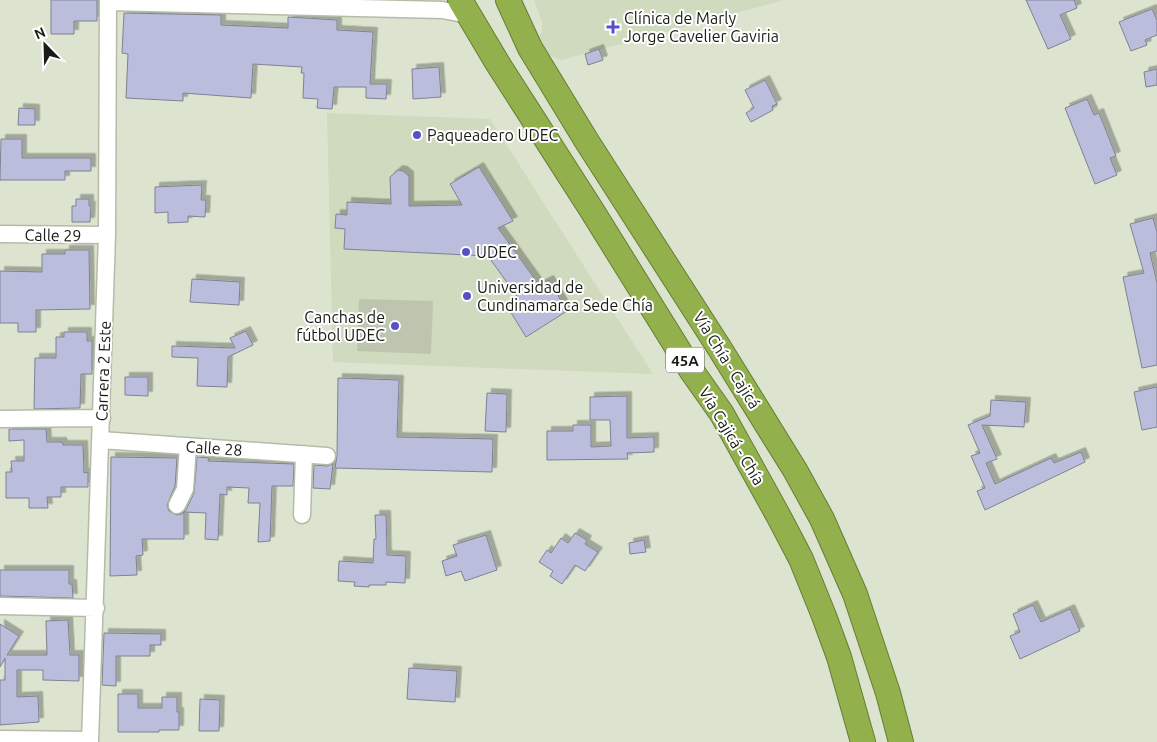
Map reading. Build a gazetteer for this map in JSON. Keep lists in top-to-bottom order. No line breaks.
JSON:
{"streets":{"highway":["45A","Vía Chía - Cajicá","Vía Cajicá - Chía"],"street":["Calle 29","Carrera 2 Este","Calle 28"]},"crossings":[["Calle 29","Carrera 2 Este"],["Carrera 2 Este","Calle 28"]],"places":{"health":["Clínica de Marly Jorge Cavelier Gaviria"],"other":["Paqueadero UDEC","UDEC","Universidad de Cundinamarca Sede Chía","Canchas de fútbol UDEC"]},"north":"top left"}
